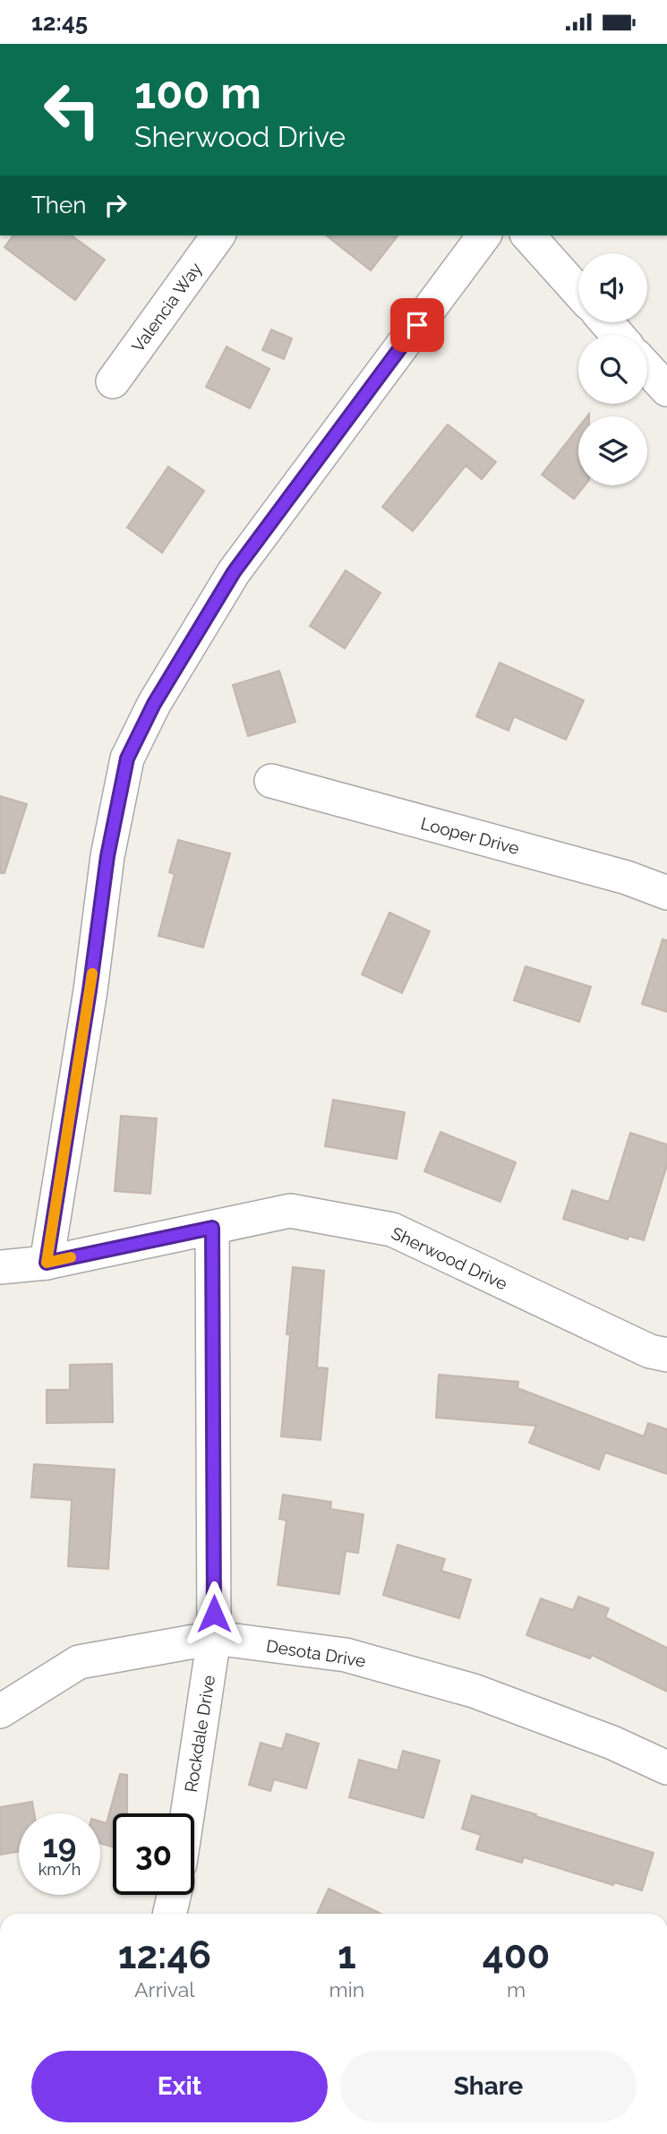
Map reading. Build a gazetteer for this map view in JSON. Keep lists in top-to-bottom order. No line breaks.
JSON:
{"streets":{"street":["Valencia Way","Looper Drive","Sherwood Drive","Desota Drive","Rockdale Drive"]},"crossings":[["Sherwood Drive","Rockdale Drive"],["Desota Drive","Rockdale Drive"]],"page":{"status":"12:45","turn":["100 m","Sherwood Drive"],"then":"Then","speed":"19 km/h","limit":"30","eta":["12:46","Arrival","1","min","400","m"],"buttons":["Exit","Share"]}}
